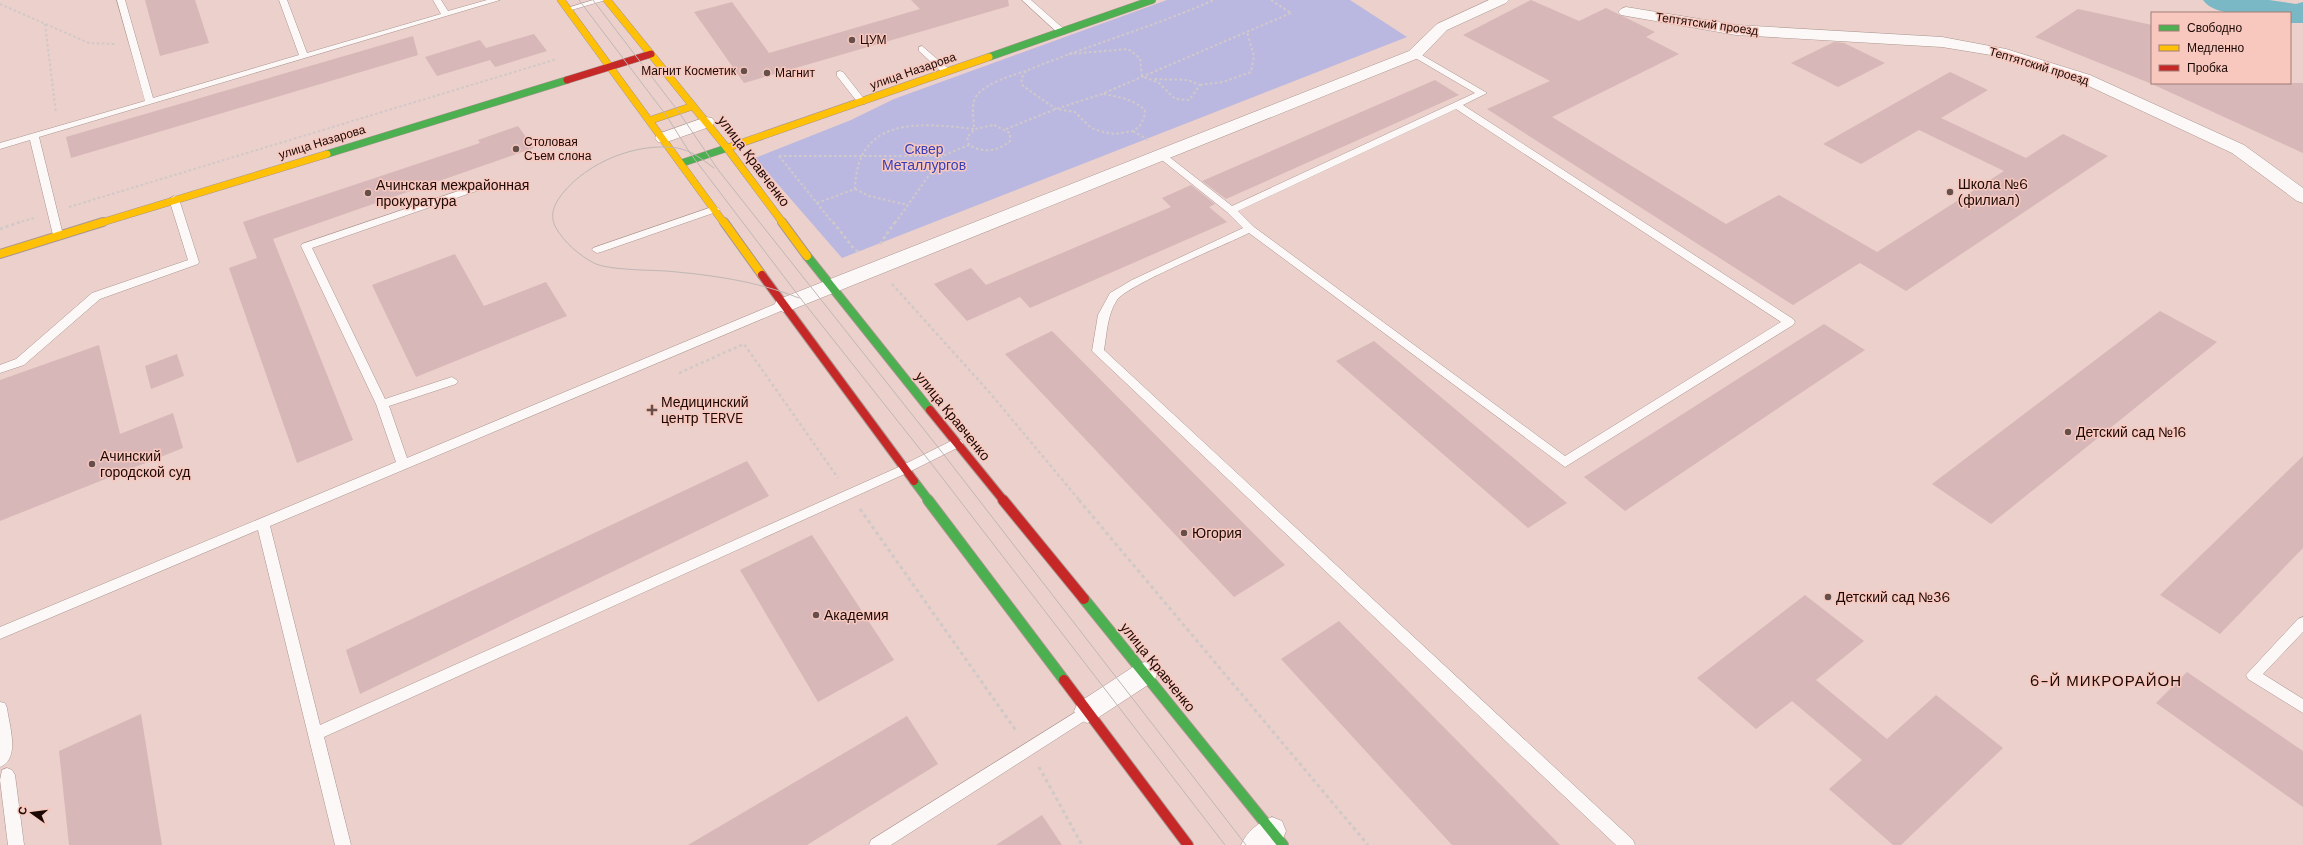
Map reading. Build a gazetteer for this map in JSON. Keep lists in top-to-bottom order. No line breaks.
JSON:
{"streets":{"main road":["улица Назарова","улица Кравченко"],"street":["Тептятский проезд"]},"crossings":[["улица Назарова","улица Кравченко"]],"districts":["6-Й МИКРОРАЙОН"],"parks":["Сквер Металлургов"],"places":{"other":["ЦУМ","Магнит Косметик","Магнит","Столовая Съем слона","Школа №6 (филиал)","Ачинская межрайонная прокуратура","Детский сад №16","Ачинский городской суд","Югория","Детский сад №36","Академия"],"health":["Медицинский центр TERVE"]},"legend":["Свободно","Медленно","Пробка"],"north":"left"}
